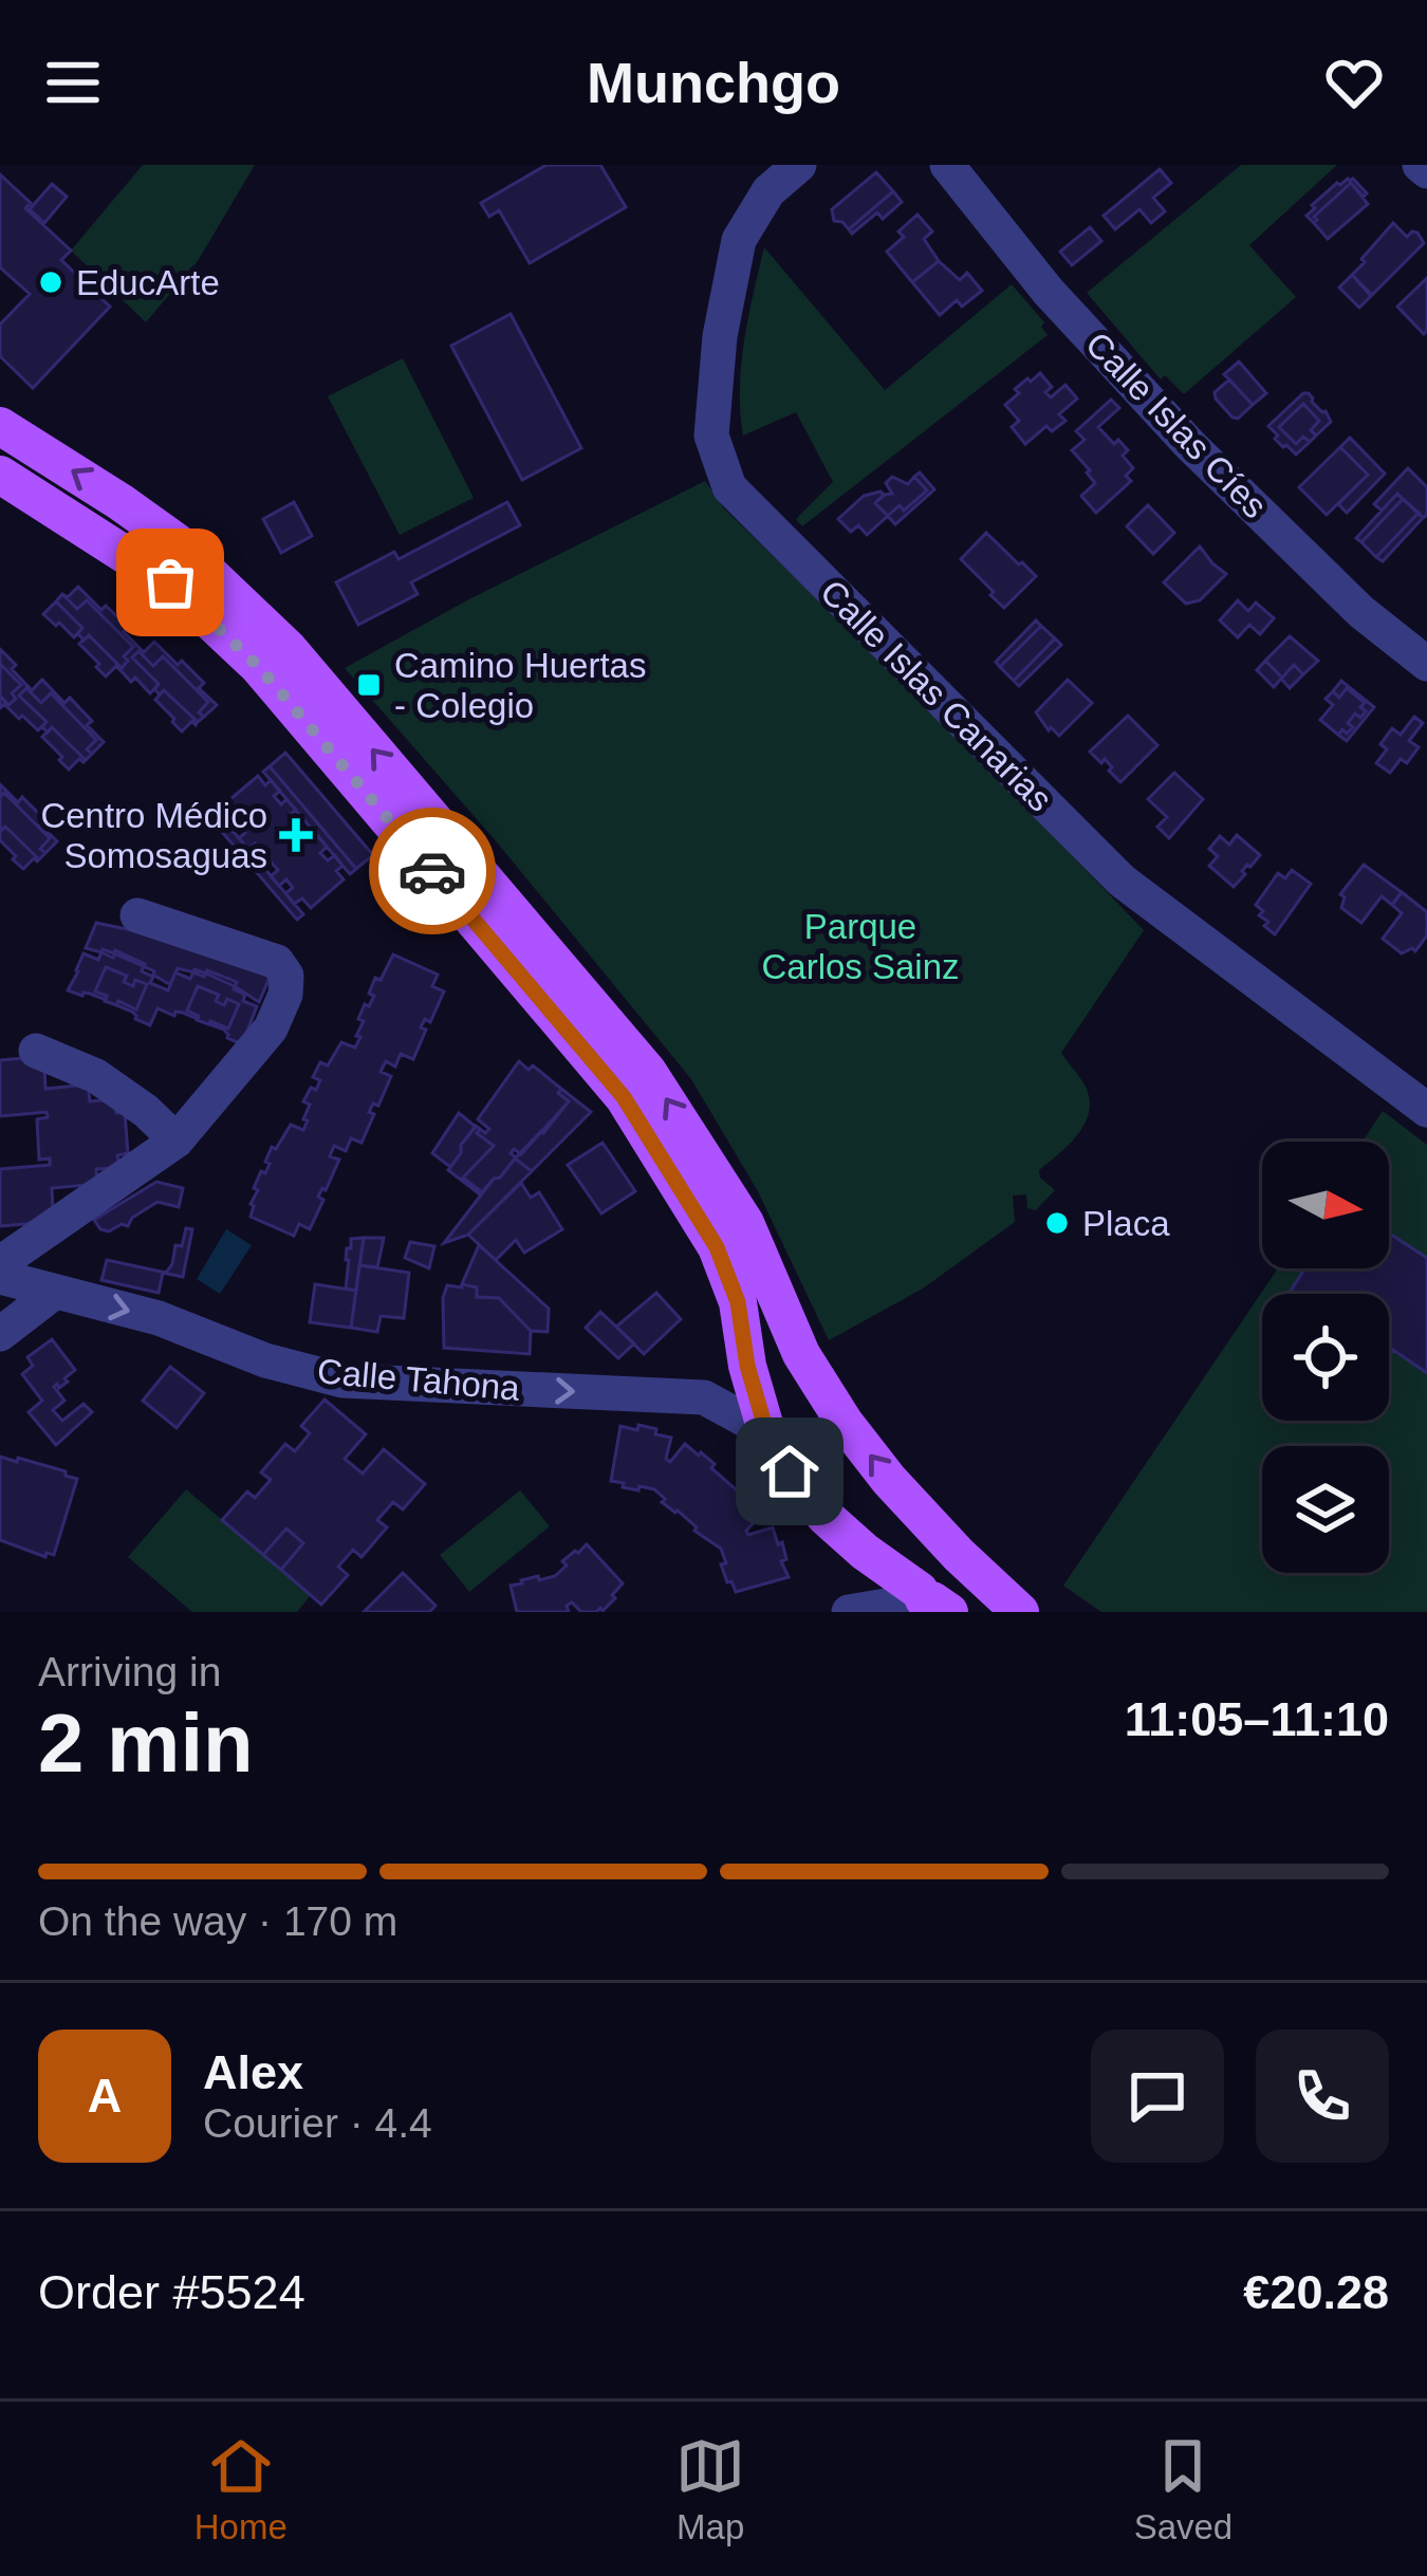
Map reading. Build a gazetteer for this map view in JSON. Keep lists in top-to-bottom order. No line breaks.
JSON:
{"streets":{"street":["Calle Islas Cíes","Calle Islas Canarias","Calle Tahona"]},"one_way":["Calle Tahona"],"parks":["Parque Carlos Sainz"],"places":{"other":["EducArte","Placa"],"transit":["Camino Huertas - Colegio"],"health":["Centro Médico Somosaguas"]},"north":"right","page":{"header":"Munchgo","heading":["2 min","Arriving in","11:05–11:10"],"panel":["Alex","Courier · 4.4","Order #5524","€20.28"],"bar":"On the way · 170 m","round":"A","tabs":["Home","Map","Saved"]}}
